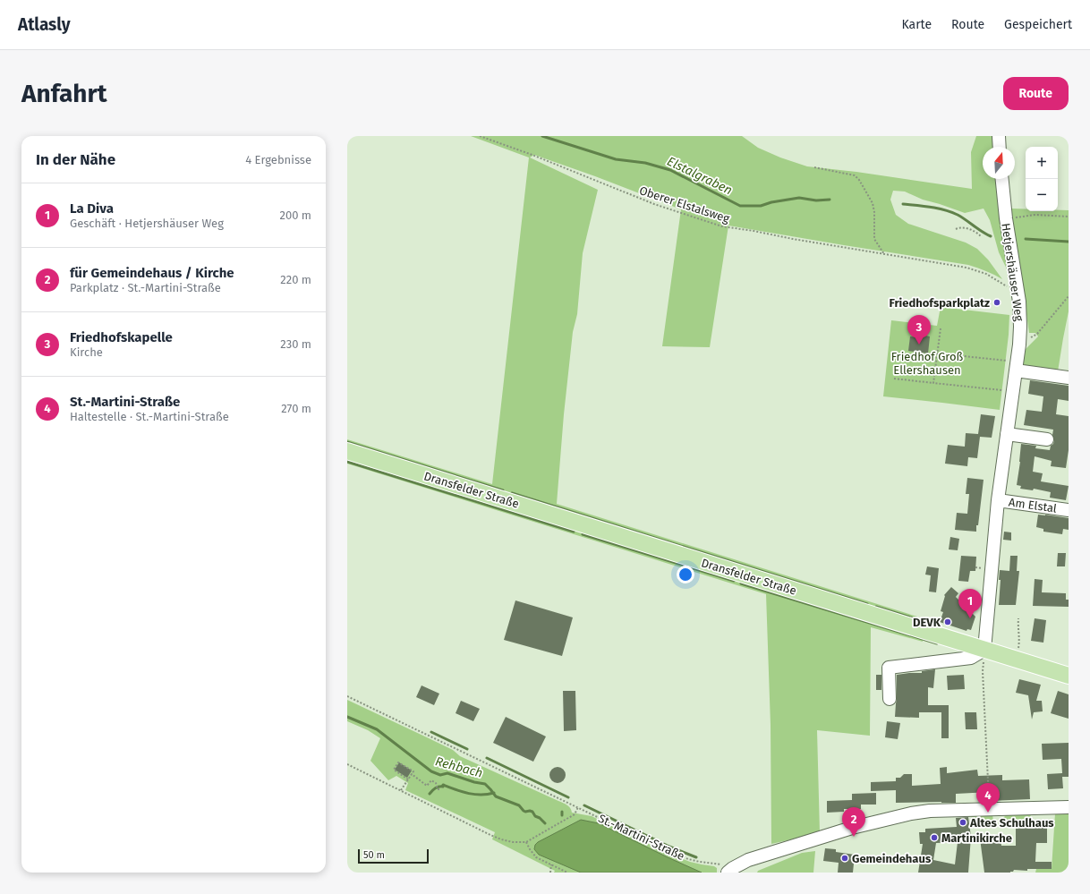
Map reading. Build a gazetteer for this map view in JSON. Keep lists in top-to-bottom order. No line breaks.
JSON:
{"streets":{"main road":["Dransfelder Straße"],"street":["Hetjershäuser Weg","Am Elstal"],"path":["Oberer Elstalsweg","St.-Martini-Straße"]},"crossings":[["Hetjershäuser Weg","Dransfelder Straße"],["Hetjershäuser Weg","Am Elstal"]],"water":["Elstalgraben","Rehbach"],"parks":["Friedhof Groß Ellershausen"],"places":["Friedhofsparkplatz","DEVK","Altes Schulhaus","Martinikirche","Gemeindehaus"],"scale_bar":"50 m","north":"top","page":{"header":"Atlasly","nav":["Karte","Route","Gespeichert"],"buttons":"Route","title":"Anfahrt","heading":["In der Nähe","4 Ergebnisse"],"map_buttons":["+","−"],"list":[{"mark":"1","name":"La Diva","note":"Geschäft · Hetjershäuser Weg","value":"200 m"},{"mark":"2","name":"für Gemeindehaus / Kirche","note":"Parkplatz · St.-Martini-Straße","value":"220 m"},{"mark":"3","name":"Friedhofskapelle","note":"Kirche","value":"230 m"},{"mark":"4","name":"St.-Martini-Straße","note":"Haltestelle · St.-Martini-Straße","value":"270 m"}],"pins":["3","1","4","2"],"scale":"50 m"}}
